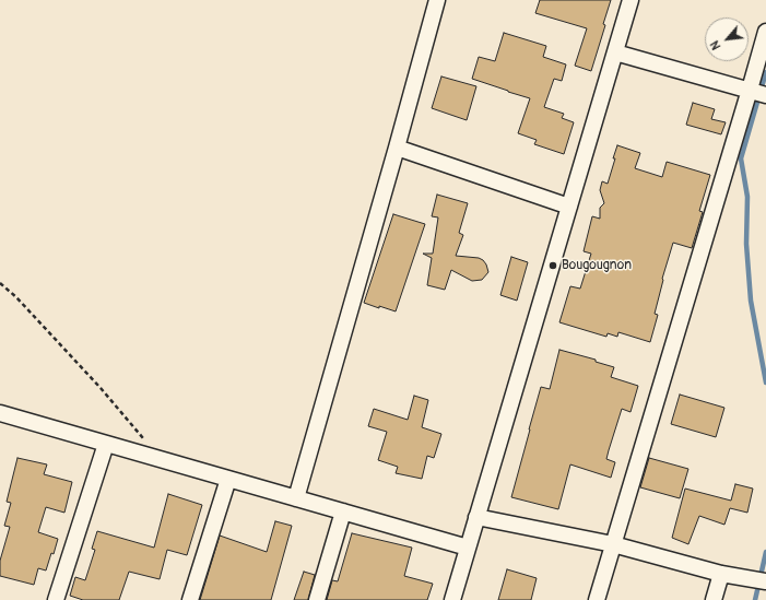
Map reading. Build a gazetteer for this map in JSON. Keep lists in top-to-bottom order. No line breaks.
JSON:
{"places":["Bougougnon"],"north":"bottom left"}
